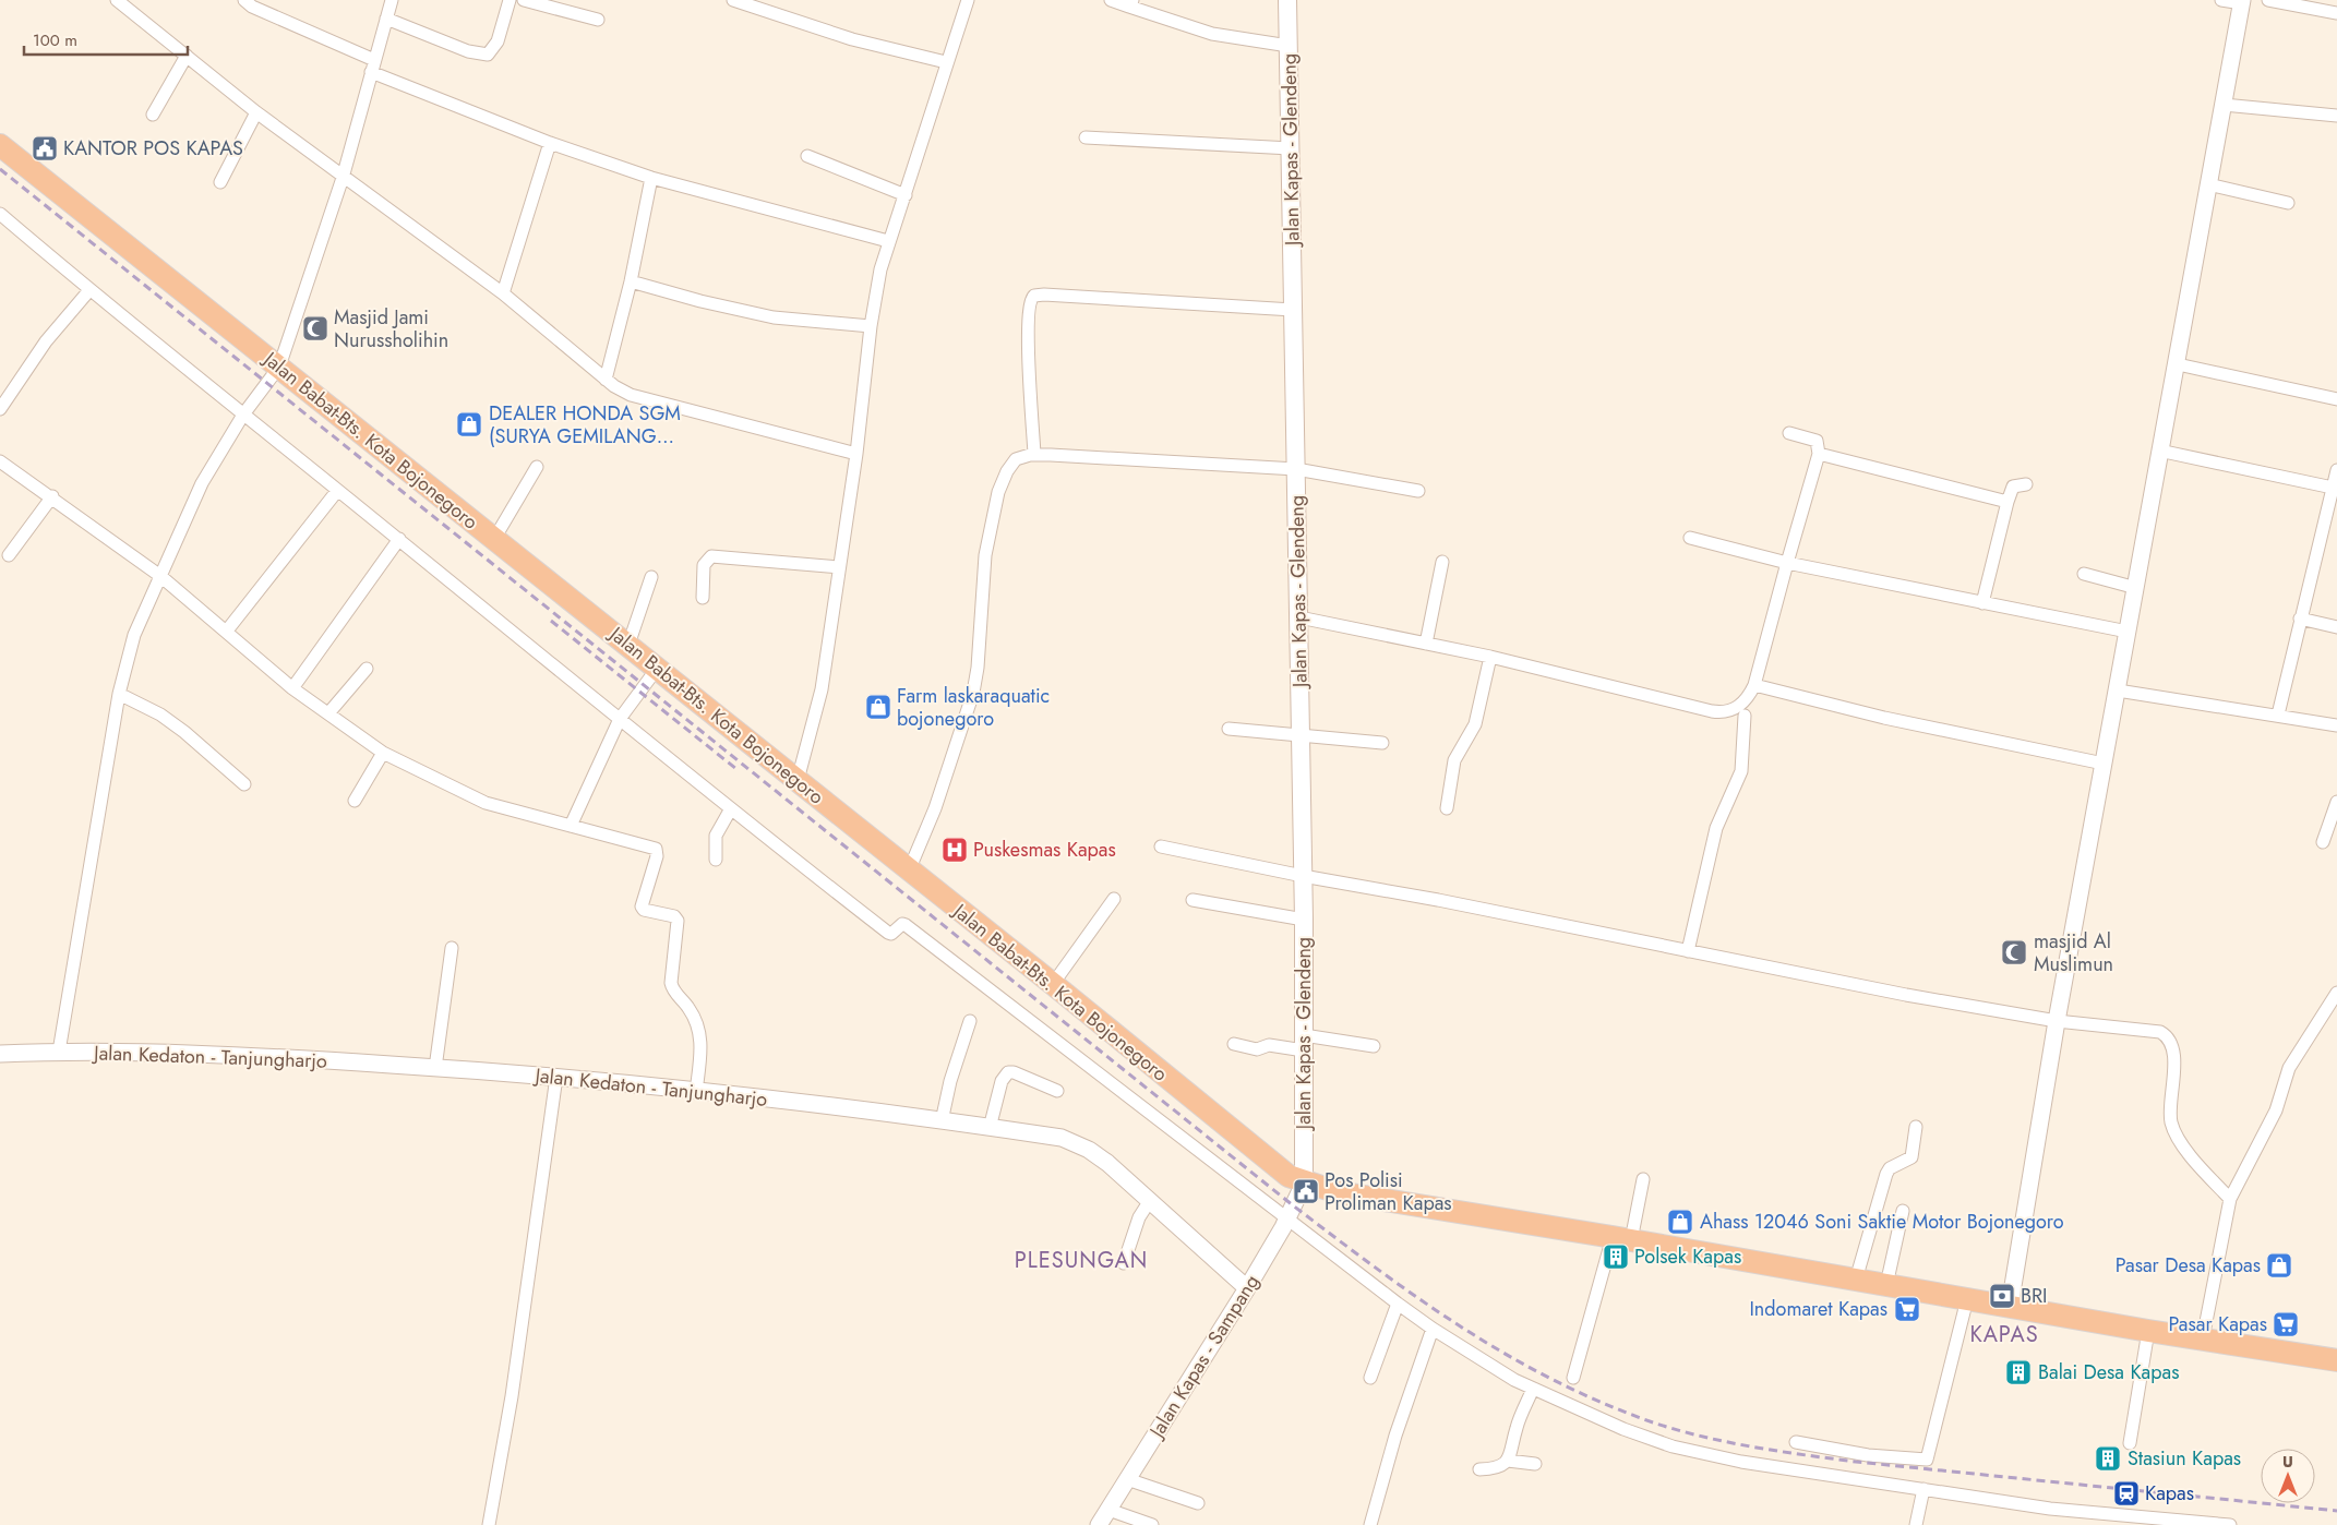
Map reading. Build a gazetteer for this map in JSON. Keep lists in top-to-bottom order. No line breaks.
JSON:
{"streets":{"highway":["Jalan Babat-Bts. Kota Bojonegoro"],"main road":["Jalan Kapas - Glendeng"],"street":["Jalan Kedaton - Tanjungharjo","Jalan Kapas - Sampang"]},"crossings":[["Jalan Kapas - Glendeng","Jalan Babat-Bts. Kota Bojonegoro"],["Jalan Kapas - Glendeng","Jalan Kapas - Sampang"],["Jalan Babat-Bts. Kota Bojonegoro","Jalan Kapas - Sampang"],["Jalan Kedaton - Tanjungharjo","Jalan Kapas - Sampang"]],"districts":["PLESUNGAN","KAPAS"],"places":{"public building":["KANTOR POS KAPAS","Pos Polisi Proliman Kapas"],"mosque":["Masjid Jami Nurussholihin","masjid Al Muslimun"],"shop":["DEALER HONDA SGM (SURYA GEMILANG…","Farm laskaraquatic bojonegoro","Ahass 12046 Soni Saktie Motor Bojonegoro","Pasar Desa Kapas"],"hospital":["Puskesmas Kapas"],"building":["Polsek Kapas","Balai Desa Kapas","Stasiun Kapas"],"bank":["BRI"],"supermarket":["Indomaret Kapas","Pasar Kapas"],"station":["Kapas"]},"scale_bar":"100 m","north":"top"}
